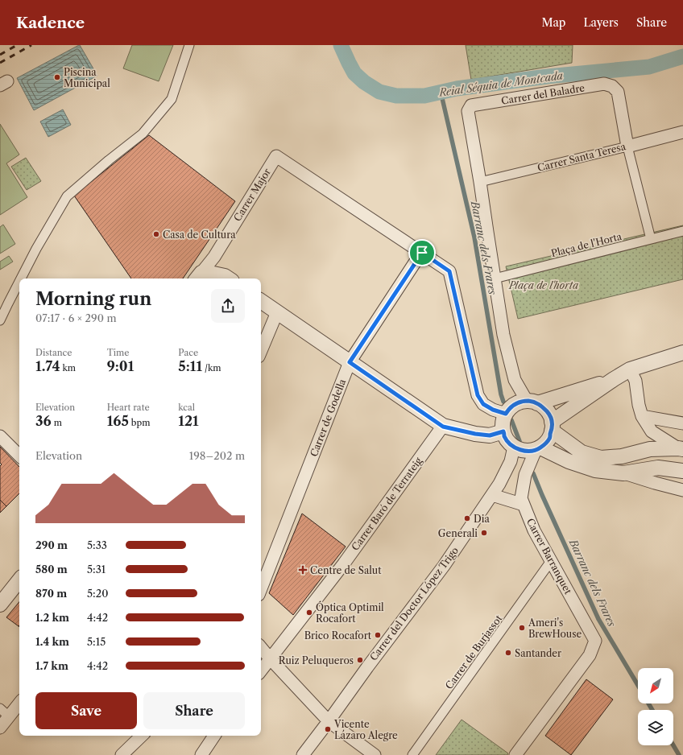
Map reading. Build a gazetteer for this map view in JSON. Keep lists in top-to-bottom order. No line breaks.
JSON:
{"streets":{"street":["Carrer del Baladre","Carrer Santa Teresa","Carrer Major","Plaça de l'Horta","Carrer de Godella","Carrer Baró de Terrateig","Carrer Barranquet","Carrer del Doctor López Trigo","Carrer de Burjassot"]},"crossings":[["Carrer del Baladre","Carrer Santa Teresa"],["Carrer Major","Carrer de Godella"],["Carrer Barranquet","Carrer del Doctor López Trigo"],["Carrer Barranquet","Carrer de Burjassot"]],"water":["Reial Séquia de Montcada","Barranc dels Frares"],"parks":["Plaça de l'horta"],"places":{"other":["Piscina Municipal","Casa de Cultura","Dia","Generali","Óptica Optimil Rocafort","Ameri's BrewHouse","Brico Rocafort","Santander","Ruiz Peluqueros","Vicente Lázaro Alegre"],"health":["Centre de Salut"]},"north":"bottom left","page":{"header":"Kadence","nav":["Map","Layers","Share"],"heading":["Morning run","07:17 · 6 × 290 m"],"stats":[["Distance","1.74 km"],["Time","9:01"],["Pace","5:11 /km"],["Elevation","36 m"],["Heart rate","165 bpm"],["kcal","121"]],"chart":["Elevation","198–202 m"],"list":[{"name":"290 m","note":"5:33"},{"name":"580 m","note":"5:31"},{"name":"870 m","note":"5:20"},{"name":"1.2 km","note":"4:42"},{"name":"1.4 km","note":"5:15"},{"name":"1.7 km","note":"4:42"}],"buttons":["Save","Share"]}}
